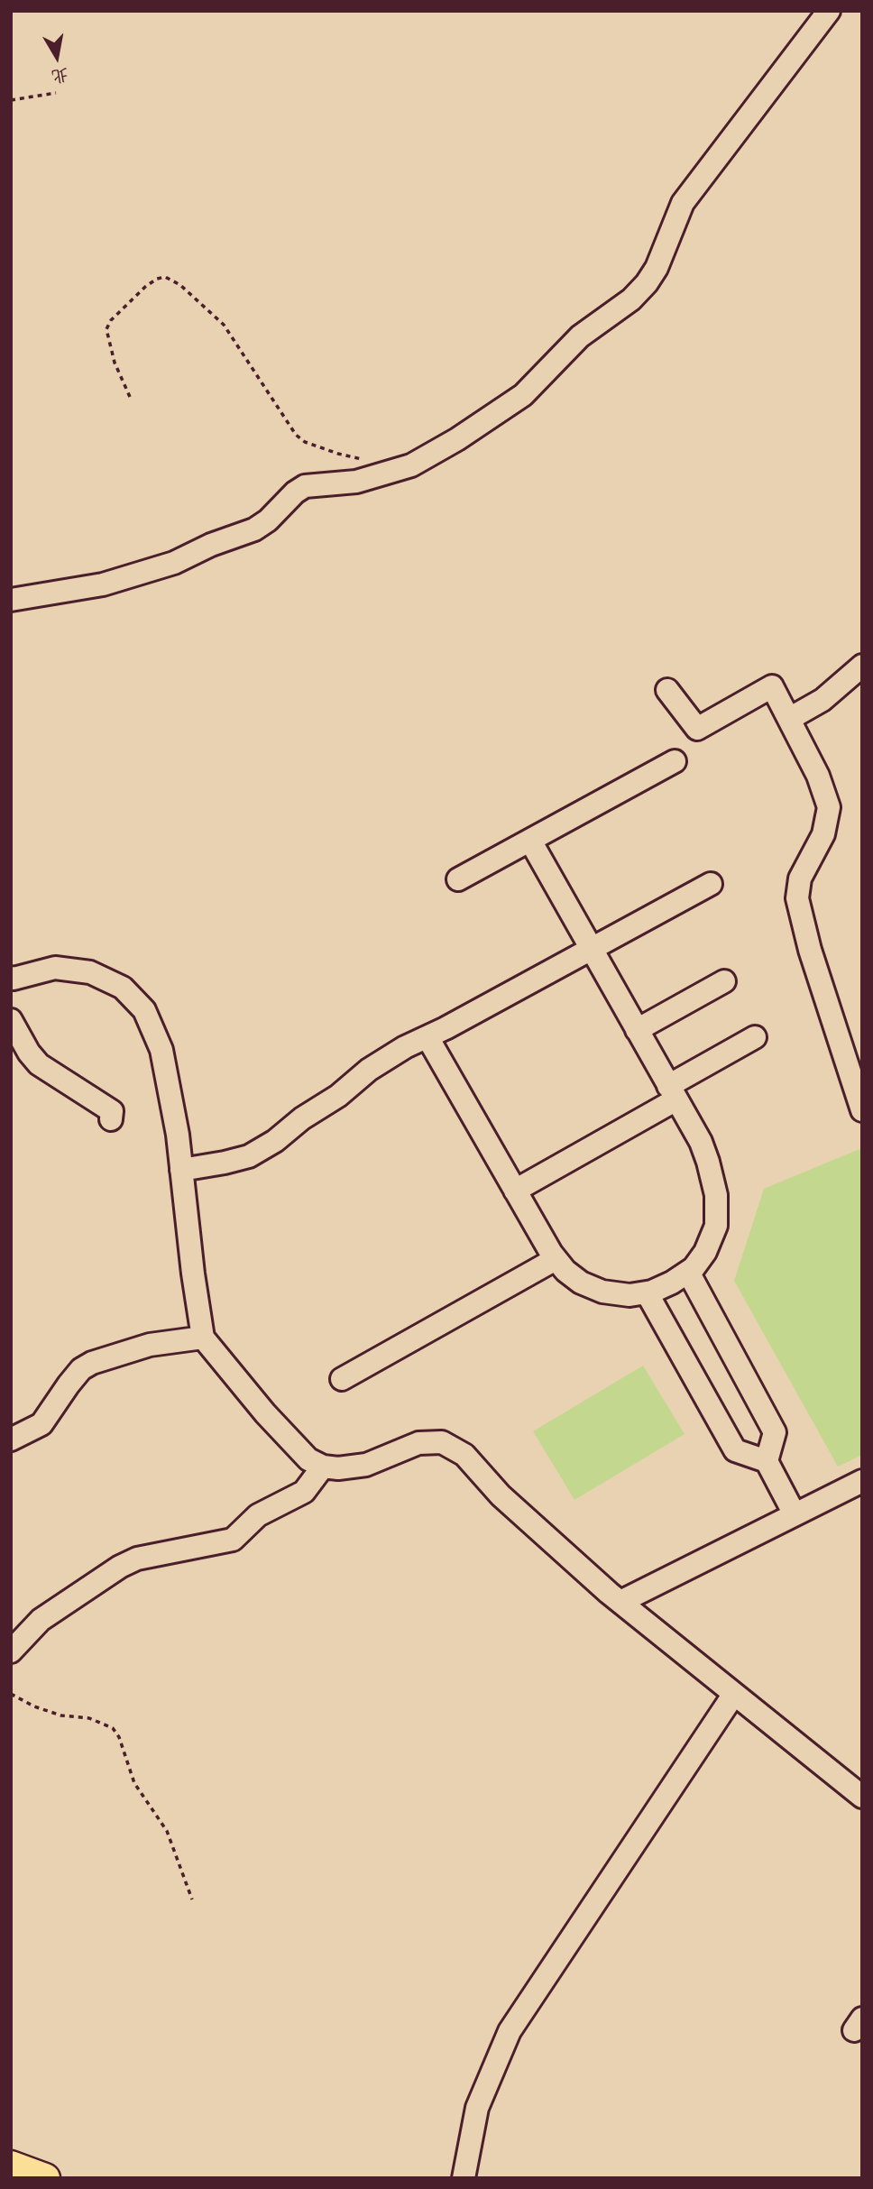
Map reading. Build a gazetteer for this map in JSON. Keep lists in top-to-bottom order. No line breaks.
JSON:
{"north":"bottom"}
